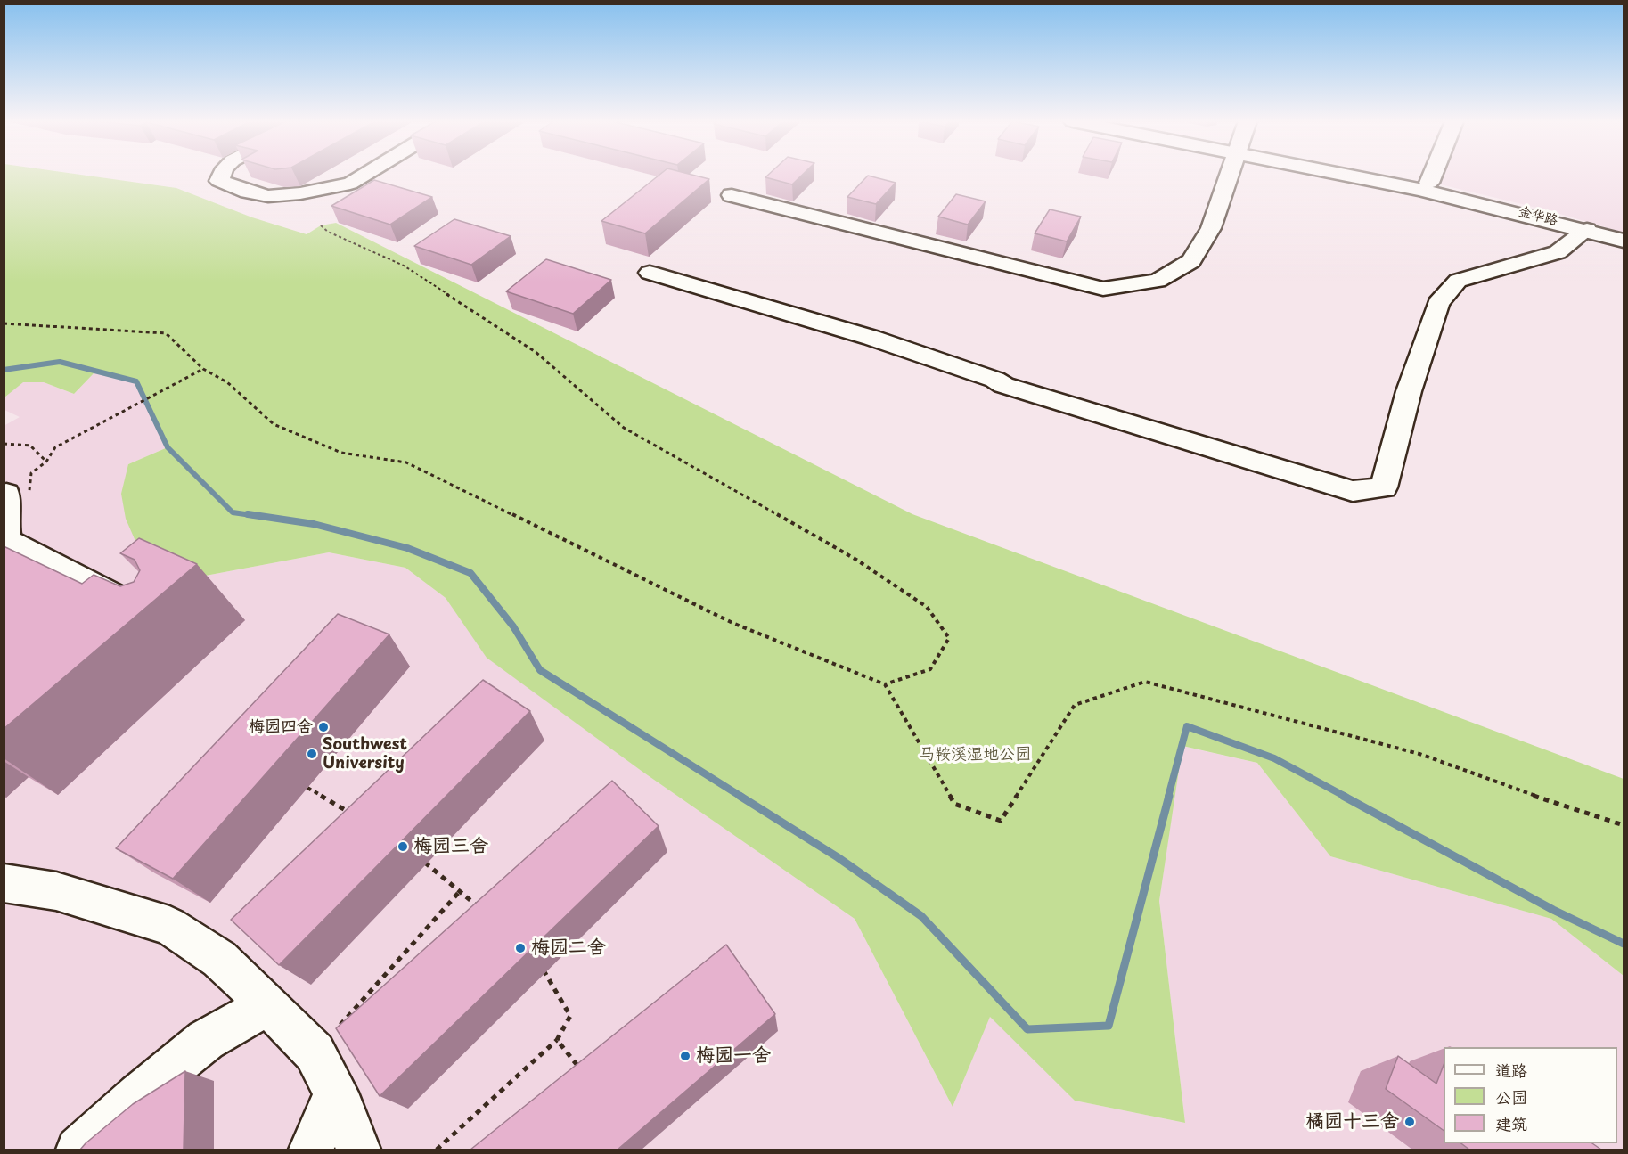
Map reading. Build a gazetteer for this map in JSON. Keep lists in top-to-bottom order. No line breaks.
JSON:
{"streets":{"street":["金华路"]},"parks":["马鞍溪湿地公园"],"places":["梅园四舍","Southwest University","梅园三舍","梅园二舍","梅园一舍","橘园十三舍"],"legend":["道路","公园","建筑"]}
